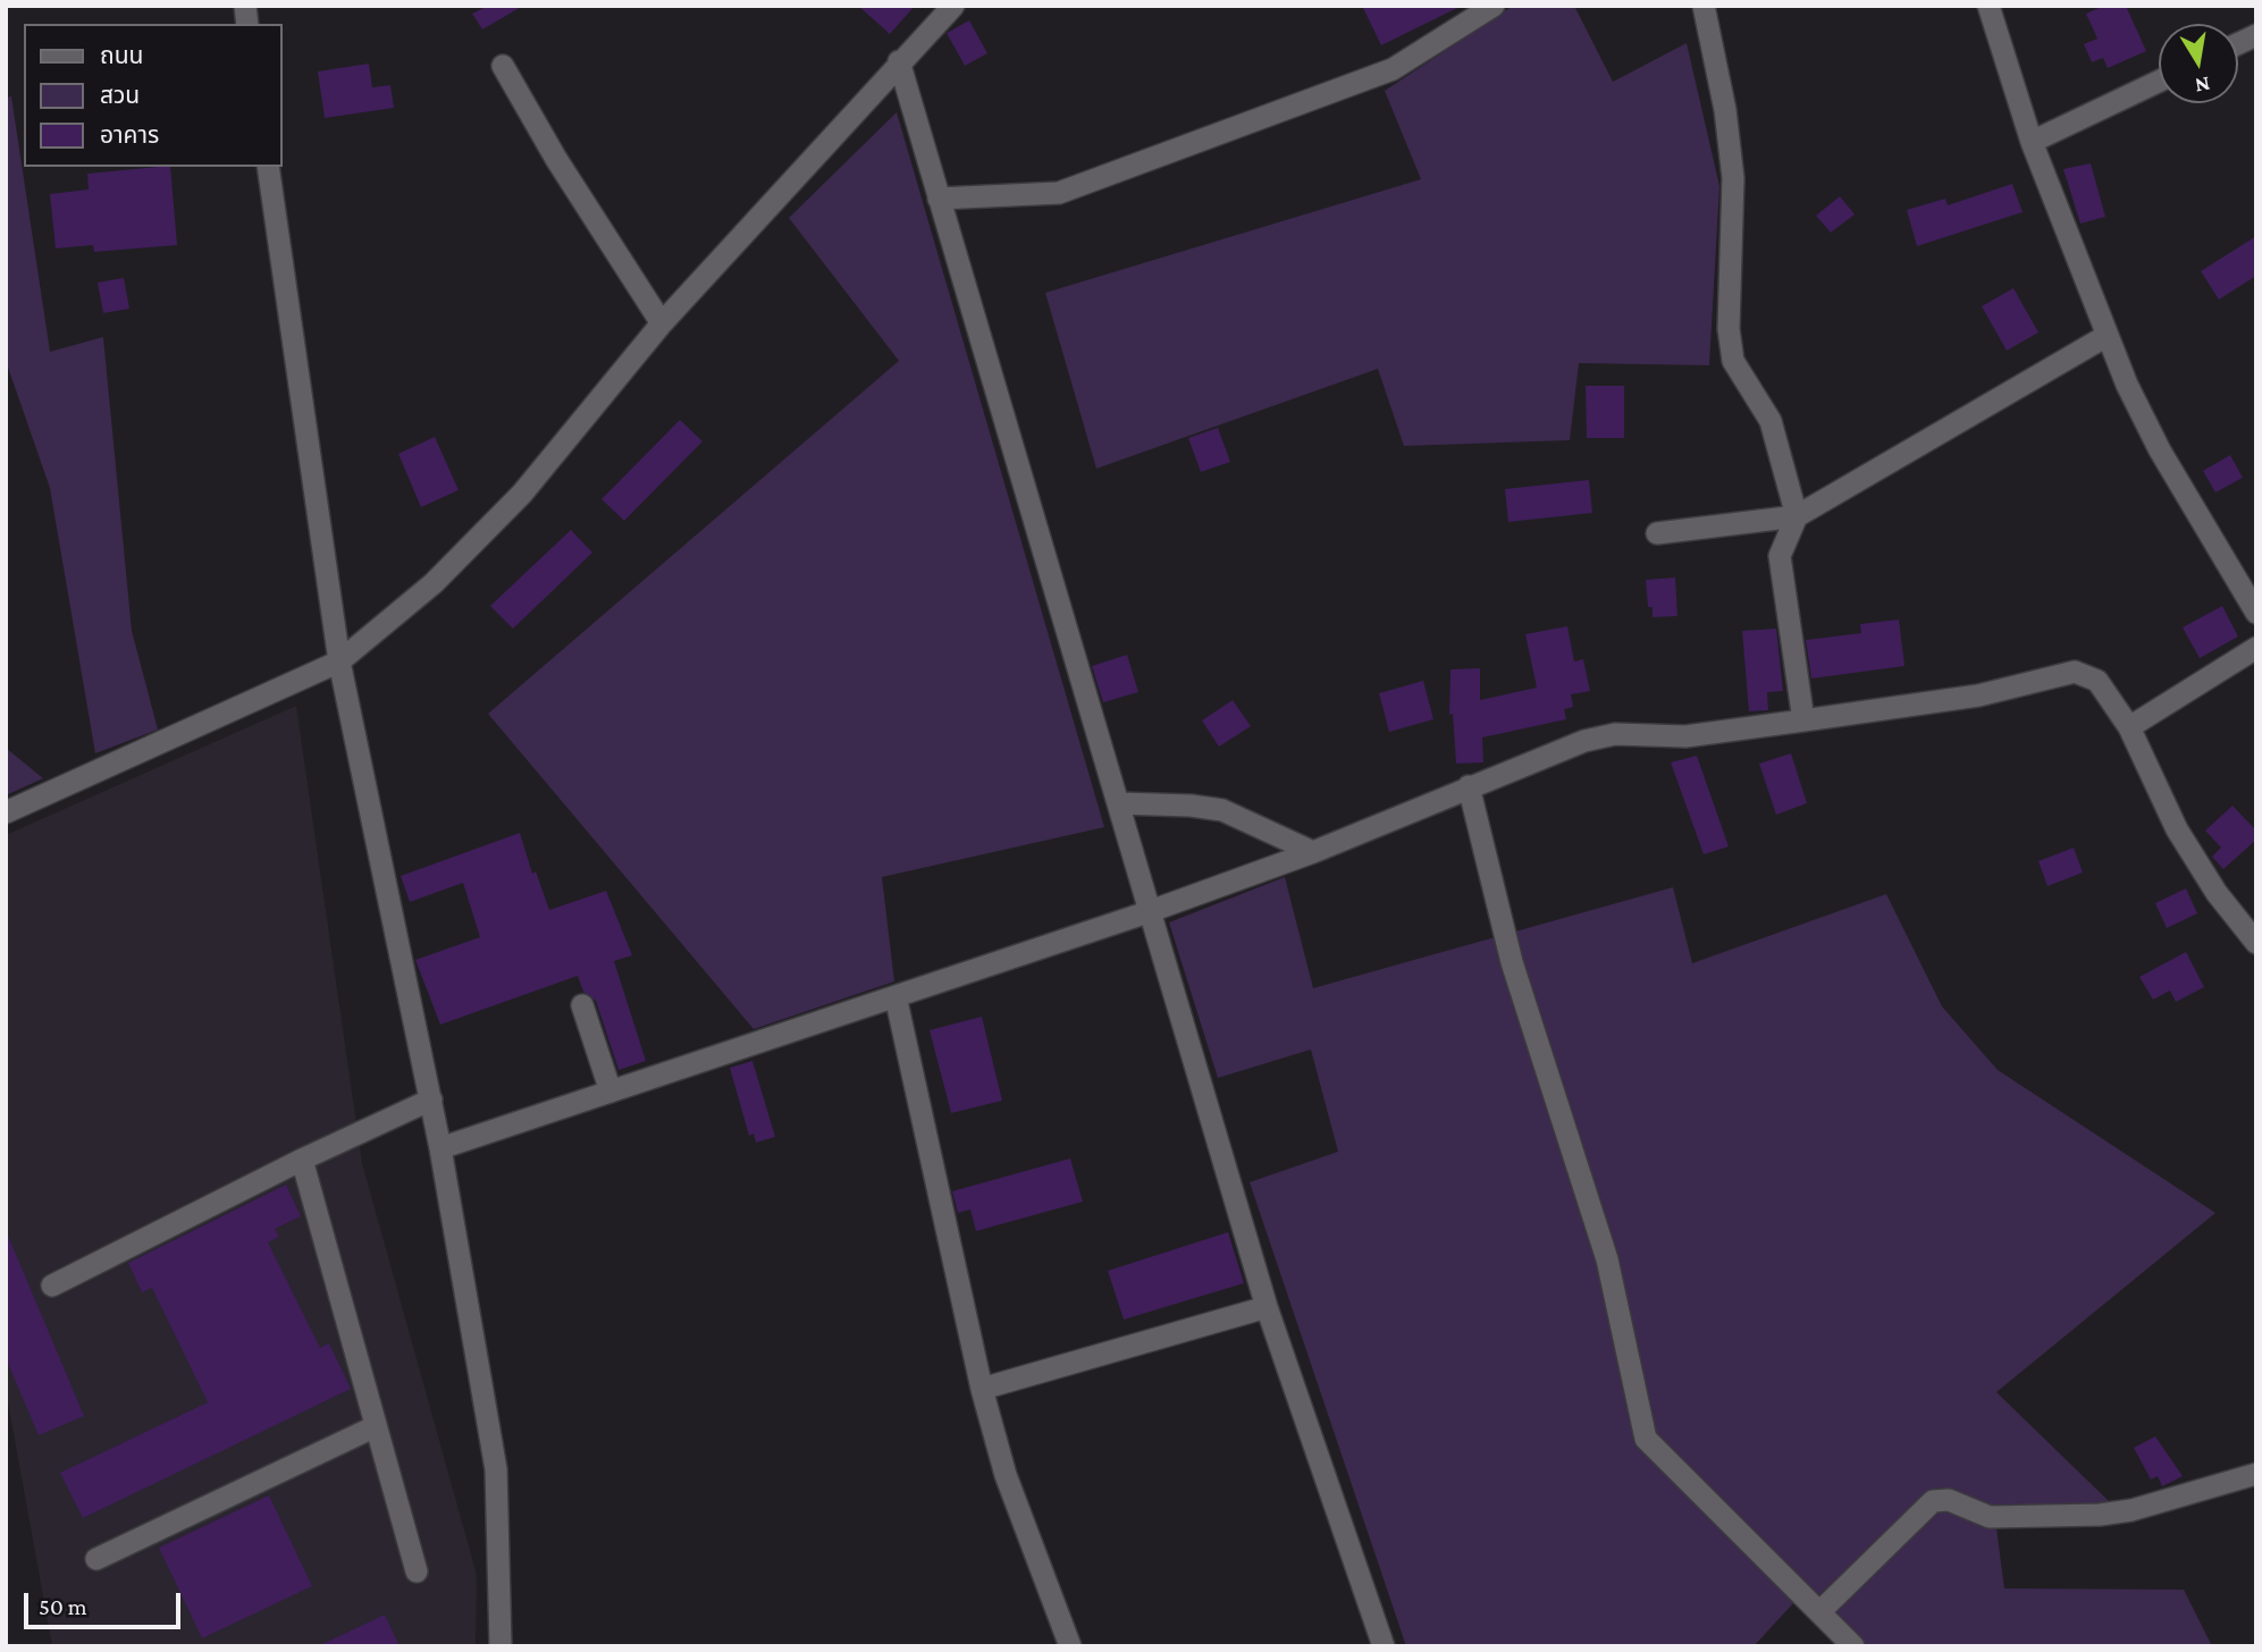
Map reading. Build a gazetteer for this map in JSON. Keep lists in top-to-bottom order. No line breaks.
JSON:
{"legend":["ถนน","สวน","อาคาร"],"scale_bar":"50 m","north":"bottom"}
